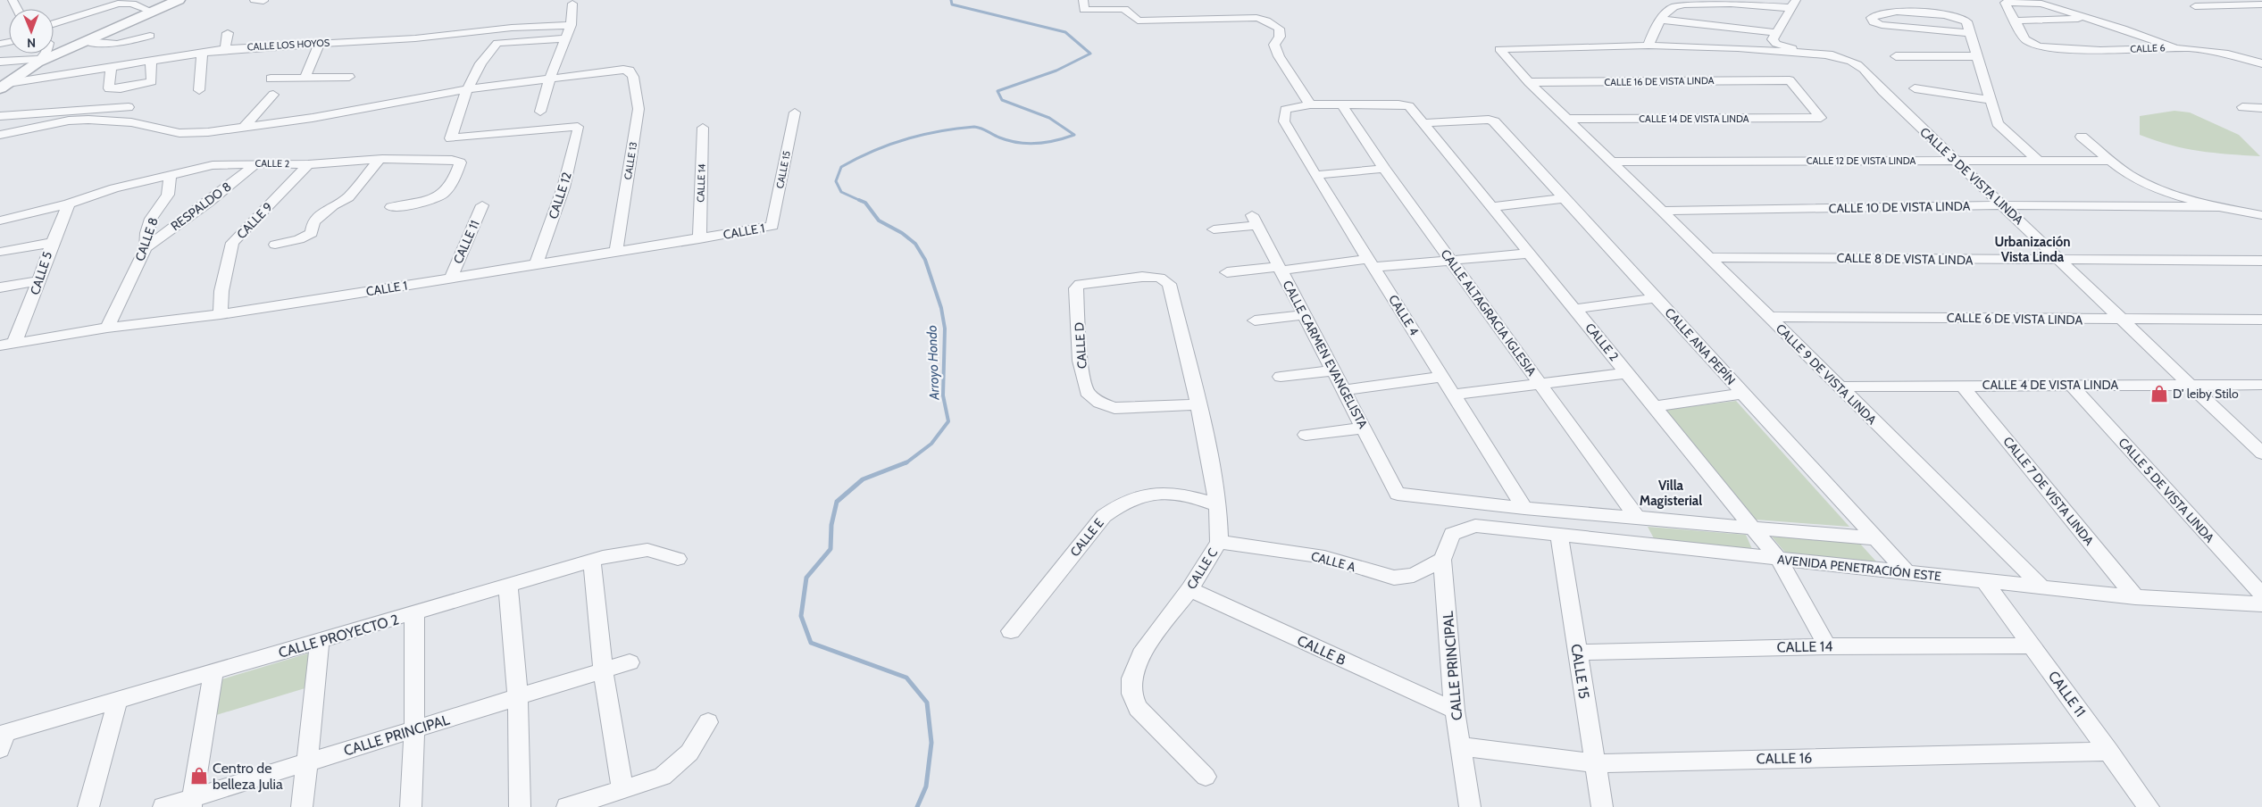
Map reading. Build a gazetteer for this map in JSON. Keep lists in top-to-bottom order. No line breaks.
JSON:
{"streets":{"street":["CALLE LOS HOYOS","CALLE 6","CALLE 16 DE VISTA LINDA","CALLE 14 DE VISTA LINDA","CALLE 13","CALLE 12 DE VISTA LINDA","CALLE 2","CALLE 15","CALLE 3 DE VISTA LINDA","CALLE 14","CALLE 12","RESPALDO 8","CALLE 10 DE VISTA LINDA","CALLE 9","CALLE 1","CALLE 8","CALLE 11","CALLE 8 DE VISTA LINDA","CALLE 5","CALLE ALTAGRACIA IGLESIA","CALLE 4","CALLE 6 DE VISTA LINDA","CALLE D","CALLE ANA PEPÍN","CALLE CARMEN EVANGELISTA","CALLE 9 DE VISTA LINDA","CALLE 4 DE VISTA LINDA","CALLE 5 DE VISTA LINDA","CALLE 7 DE VISTA LINDA","CALLE E","CALLE A","AVENIDA PENETRACIÓN ESTE","CALLE C","CALLE PROYECTO 2","CALLE B","CALLE PRINCIPAL","CALLE 16"]},"crossings":[["CALLE 16 DE VISTA LINDA","CALLE 14 DE VISTA LINDA"],["CALLE 16 DE VISTA LINDA","CALLE 9 DE VISTA LINDA"],["CALLE 14 DE VISTA LINDA","CALLE 9 DE VISTA LINDA"],["CALLE 13","CALLE 1"],["CALLE 12 DE VISTA LINDA","CALLE 3 DE VISTA LINDA"],["CALLE 12 DE VISTA LINDA","CALLE 9 DE VISTA LINDA"],["CALLE 2","CALLE 14"],["CALLE 2","RESPALDO 8"],["CALLE 2","CALLE 9"],["CALLE 2","CALLE 8"],["CALLE 2","CALLE 5"],["CALLE 2","CALLE ALTAGRACIA IGLESIA"],["CALLE 2","CALLE 4"],["CALLE 2","CALLE ANA PEPÍN"],["CALLE 2","AVENIDA PENETRACIÓN ESTE"],["CALLE 15","CALLE 14"],["CALLE 15","CALLE 1"],["CALLE 15","AVENIDA PENETRACIÓN ESTE"],["CALLE 15","CALLE 16"],["CALLE 3 DE VISTA LINDA","CALLE 10 DE VISTA LINDA"],["CALLE 3 DE VISTA LINDA","CALLE 8 DE VISTA LINDA"],["CALLE 3 DE VISTA LINDA","CALLE 6 DE VISTA LINDA"],["CALLE 3 DE VISTA LINDA","CALLE 4 DE VISTA LINDA"],["CALLE 14","CALLE 1"],["CALLE 14","CALLE 11"],["CALLE 12","CALLE 1"],["RESPALDO 8","CALLE 8"],["CALLE 10 DE VISTA LINDA","CALLE 9 DE VISTA LINDA"],["CALLE 9","CALLE 1"],["CALLE 1","CALLE 8"],["CALLE 1","CALLE 11"],["CALLE 1","CALLE 5"],["CALLE 11","AVENIDA PENETRACIÓN ESTE"],["CALLE 11","CALLE 16"],["CALLE 8 DE VISTA LINDA","CALLE 9 DE VISTA LINDA"],["CALLE 4","CALLE CARMEN EVANGELISTA"],["CALLE 6 DE VISTA LINDA","CALLE 9 DE VISTA LINDA"],["CALLE D","CALLE C"],["CALLE ANA PEPÍN","AVENIDA PENETRACIÓN ESTE"],["CALLE 9 DE VISTA LINDA","CALLE 4 DE VISTA LINDA"],["CALLE 9 DE VISTA LINDA","AVENIDA PENETRACIÓN ESTE"],["CALLE 4 DE VISTA LINDA","CALLE 5 DE VISTA LINDA"],["CALLE 4 DE VISTA LINDA","CALLE 7 DE VISTA LINDA"],["CALLE 7 DE VISTA LINDA","AVENIDA PENETRACIÓN ESTE"],["CALLE E","CALLE C"],["CALLE A","CALLE C"],["CALLE A","CALLE PRINCIPAL"],["AVENIDA PENETRACIÓN ESTE","CALLE PRINCIPAL"],["CALLE C","CALLE B"],["CALLE B","CALLE PRINCIPAL"],["CALLE PRINCIPAL","CALLE 16"]],"districts":["Urbanización Vista Linda","Villa Magisterial"],"water":["Arroyo Hondo"],"places":{"shop":["D’ leiby Stilo","Centro de belleza Julia"]},"north":"bottom"}
